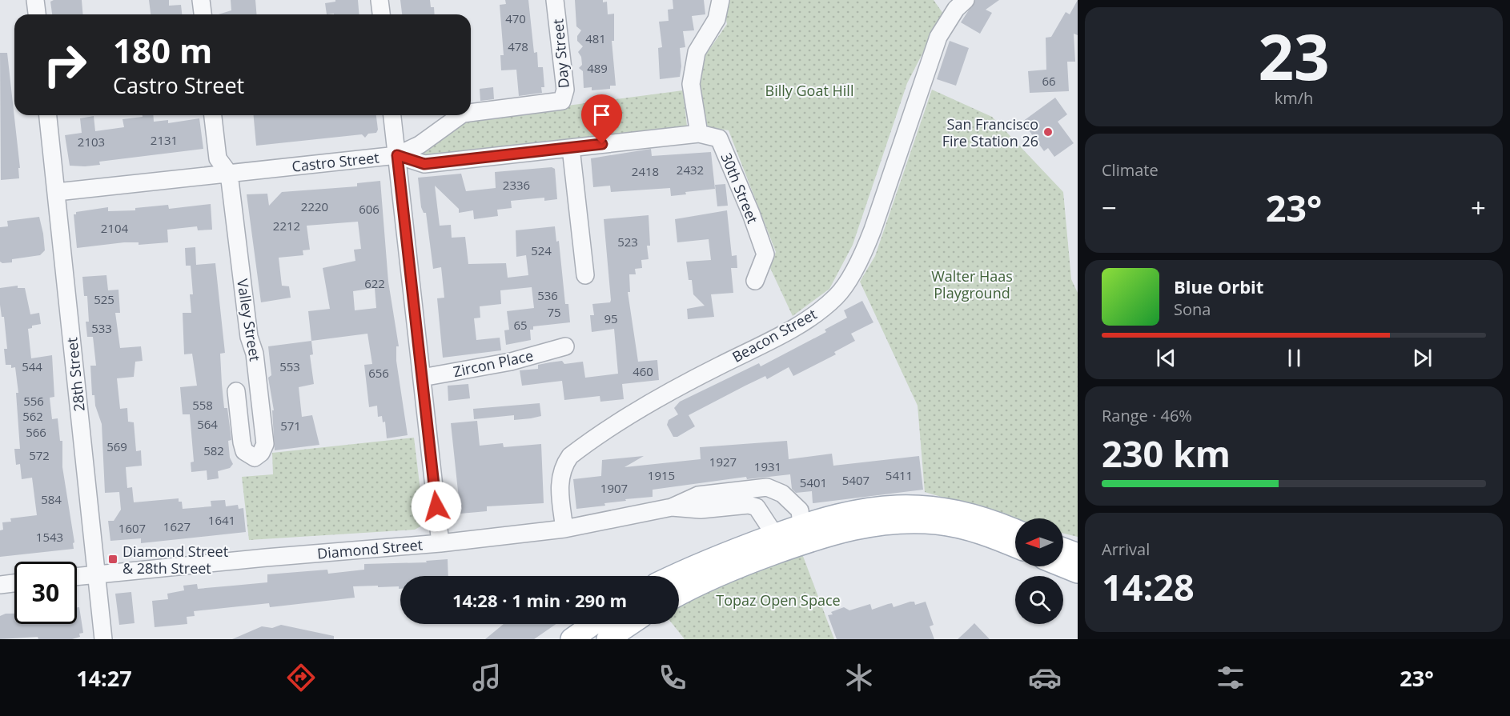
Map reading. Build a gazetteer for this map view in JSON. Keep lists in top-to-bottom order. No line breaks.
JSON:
{"streets":{"street":["Day Street","Castro Street","30th Street","Valley Street","Beacon Street","Zircon Place","28th Street","Diamond Street"]},"crossings":[["Day Street","Castro Street"],["Castro Street","30th Street"],["Castro Street","Valley Street"],["Castro Street","28th Street"],["Beacon Street","Diamond Street"],["28th Street","Diamond Street"]],"parks":["Billy Goat Hill","Walter Haas Playground","Topaz Open Space"],"places":{"other":["San Francisco Fire Station 26"],"transit":["Diamond Street & 28th Street"]},"house_numbers":["470","481","478","489","66","2131","2103","2432","2418","2336","2220","606","2212","2104","523","524","622","536","525","75","95","65","533","544","553","460","656","556","558","562","564","571","566","569","582","572","1927","1931","1915","5411","5407","5401","1907","584","1641","1627","1607","1543"],"north":"left","page":{"tile":[["23","km/h"],"Climate",["Range · 46%","230 km"],["Arrival","14:28"]],"turn":["180 m","Castro Street"],"heat":["−","23°","+"],"song":["Blue Orbit","Sona"],"limit":"30","trip":"14:28 · 1 min · 290 m","tabs":["14:27","23°"]}}
